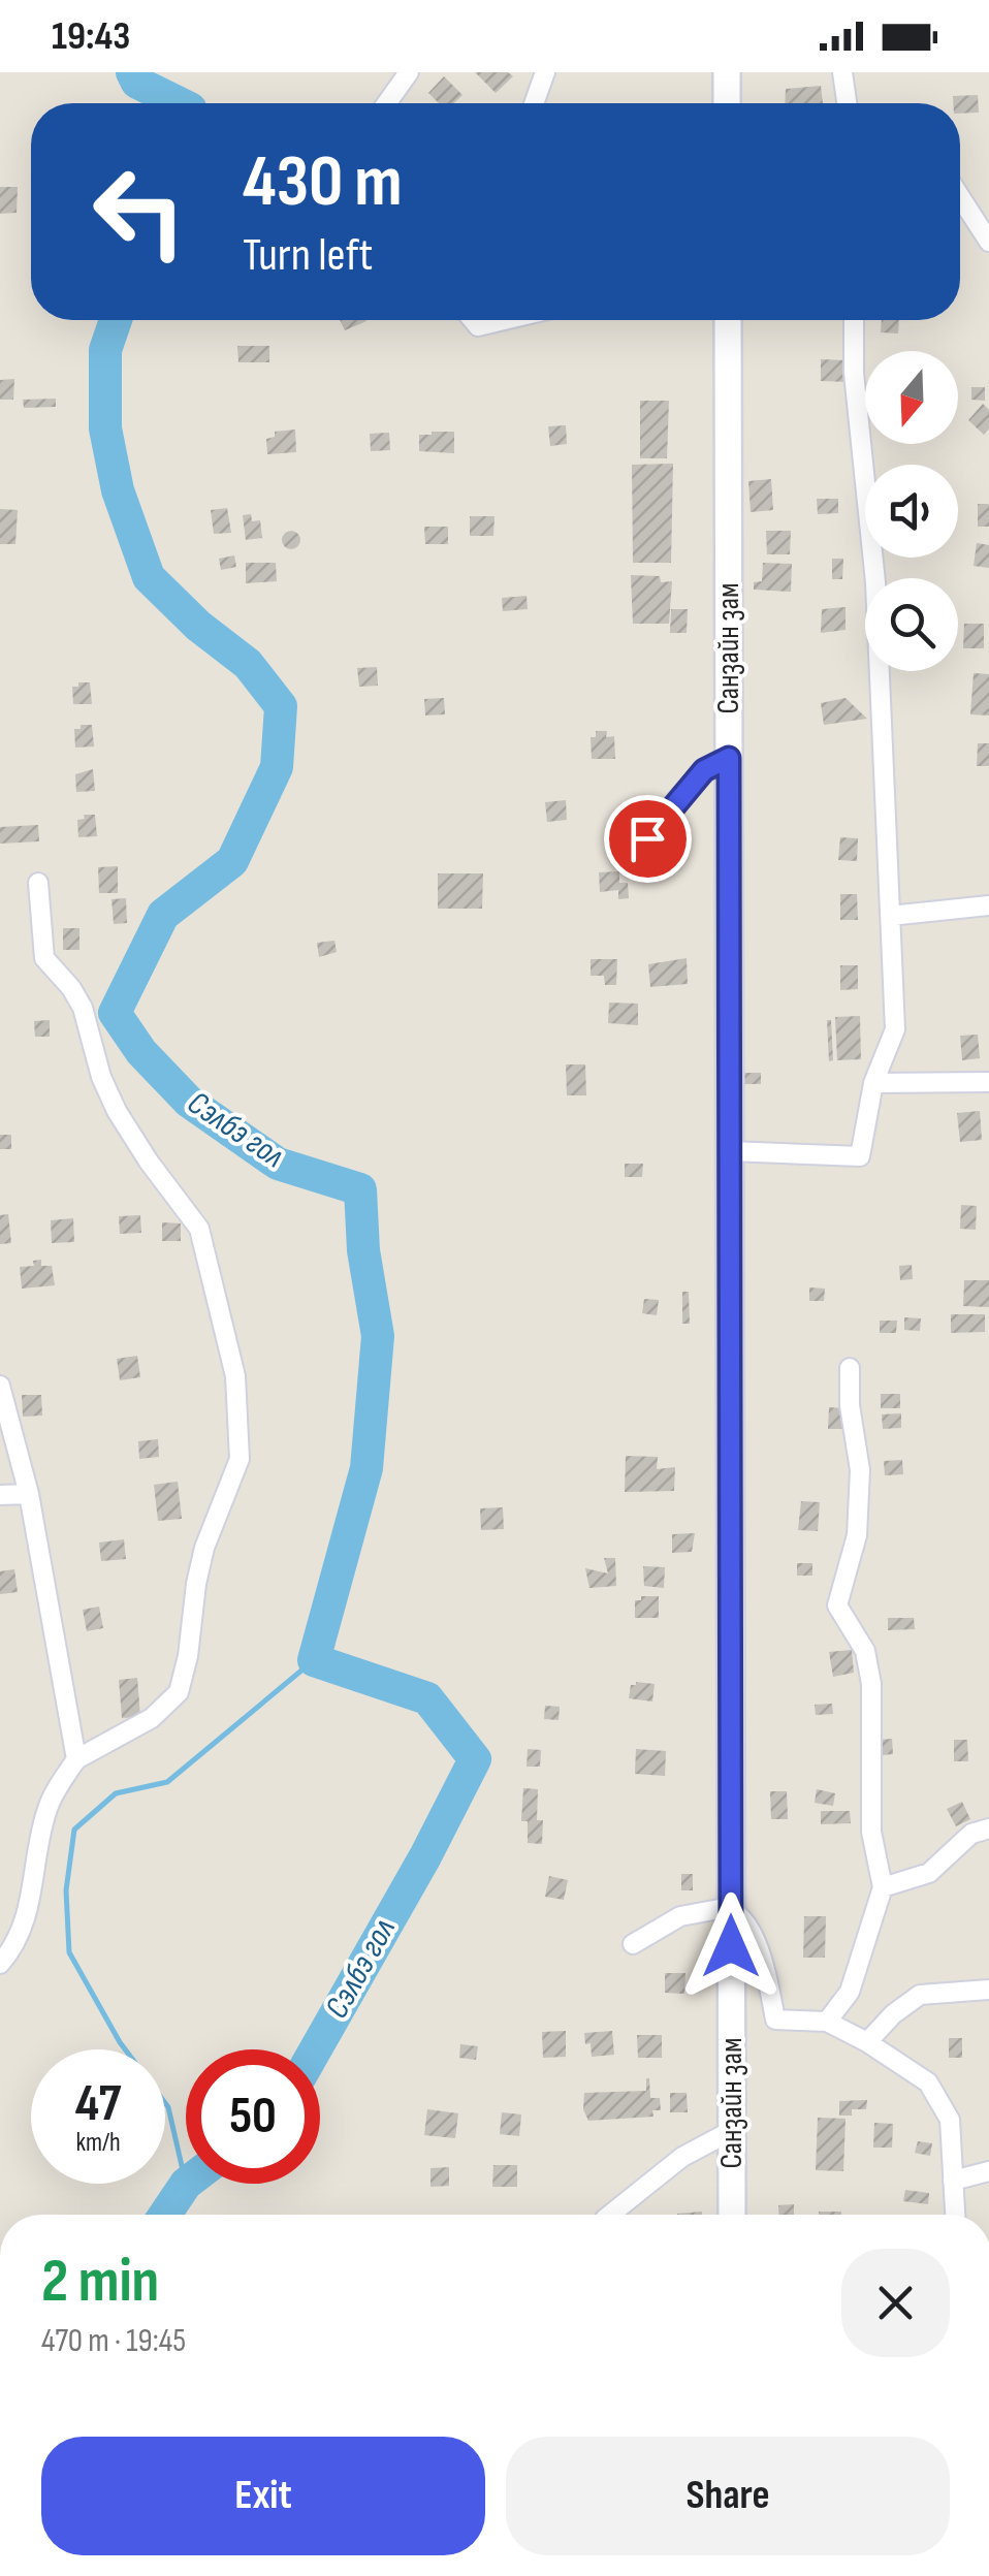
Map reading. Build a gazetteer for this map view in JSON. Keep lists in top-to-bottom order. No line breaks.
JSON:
{"streets":{"main road":["Санзайн зам"]},"water":["Сэлбэ гол"],"north":"bottom","page":{"status":"19:43","turn":["430 m","Turn left"],"speed":"47 km/h","limit":"50","heading":["2 min","470 m · 19:45"],"buttons":["Exit","Share"]}}
